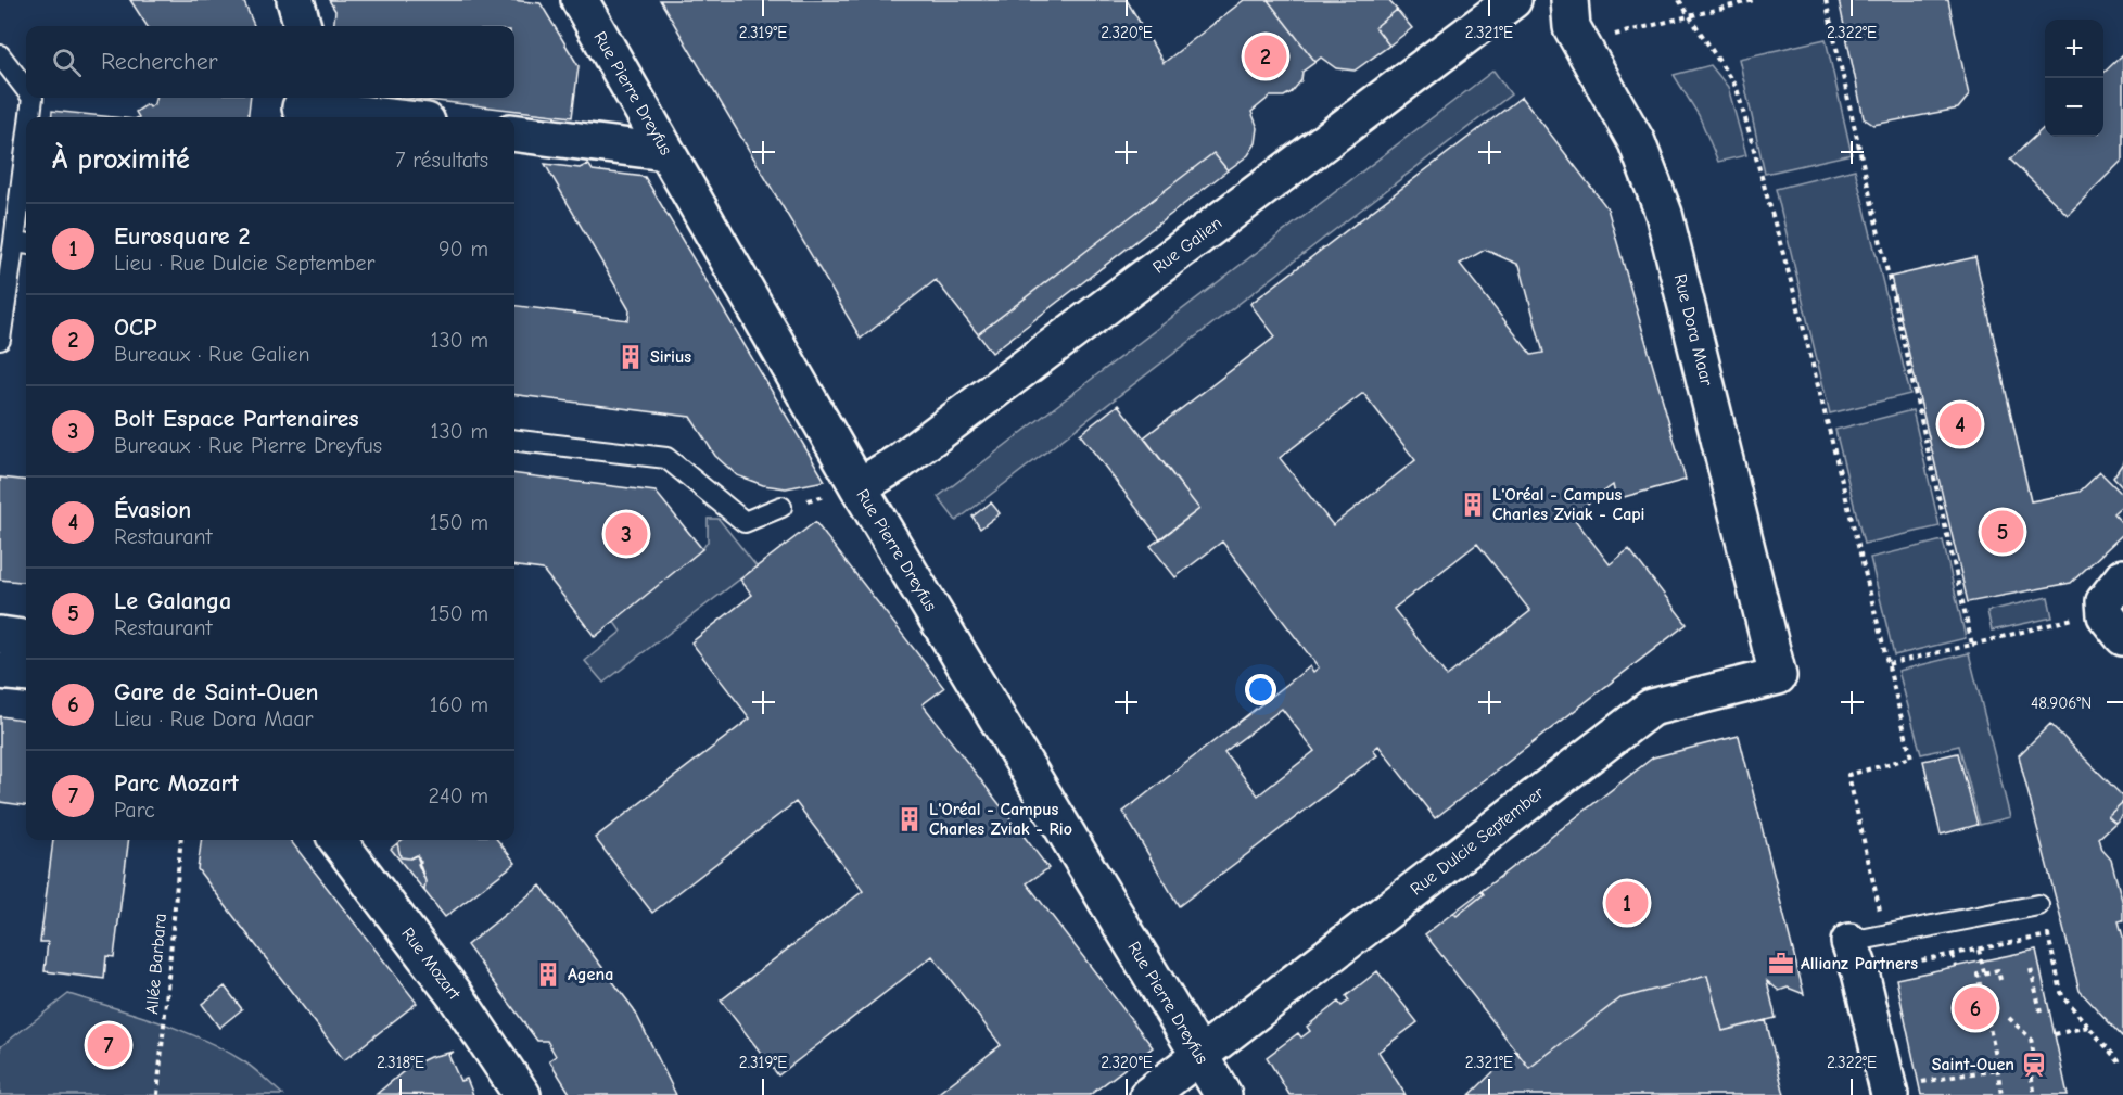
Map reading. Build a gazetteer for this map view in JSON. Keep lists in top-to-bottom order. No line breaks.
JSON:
{"streets":{"street":["Rue Pierre Dreyfus","Rue Galien","Rue Dora Maar","Rue Dulcie September","Rue Mozart"],"path":["Allée Barbara"]},"crossings":[["Rue Pierre Dreyfus","Rue Galien"],["Rue Pierre Dreyfus","Rue Dulcie September"],["Rue Dora Maar","Rue Dulcie September"]],"places":{"building":["Sirius","L'Oréal - Campus Charles Zviak - Capi","L'Oréal - Campus Charles Zviak - Rio","Agena"],"office":["Allianz Partners"],"station":["Saint-Ouen"]},"page":{"map_buttons":["+","−"],"search":"Rechercher","pins":["2","4","5","3","1","6","7"],"heading":["À proximité","7 résultats"],"list":[{"mark":"1","name":"Eurosquare 2","note":"Lieu · Rue Dulcie September","value":"90 m"},{"mark":"2","name":"OCP","note":"Bureaux · Rue Galien","value":"130 m"},{"mark":"3","name":"Bolt Espace Partenaires","note":"Bureaux · Rue Pierre Dreyfus","value":"130 m"},{"mark":"4","name":"Évasion","note":"Restaurant","value":"150 m"},{"mark":"5","name":"Le Galanga","note":"Restaurant","value":"150 m"},{"mark":"6","name":"Gare de Saint-Ouen","note":"Lieu · Rue Dora Maar","value":"160 m"},{"mark":"7","name":"Parc Mozart","note":"Parc","value":"240 m"}]},"coordinates":["2.319°E","2.320°E","2.321°E","2.322°E","48.906°N","2.318°E"]}
